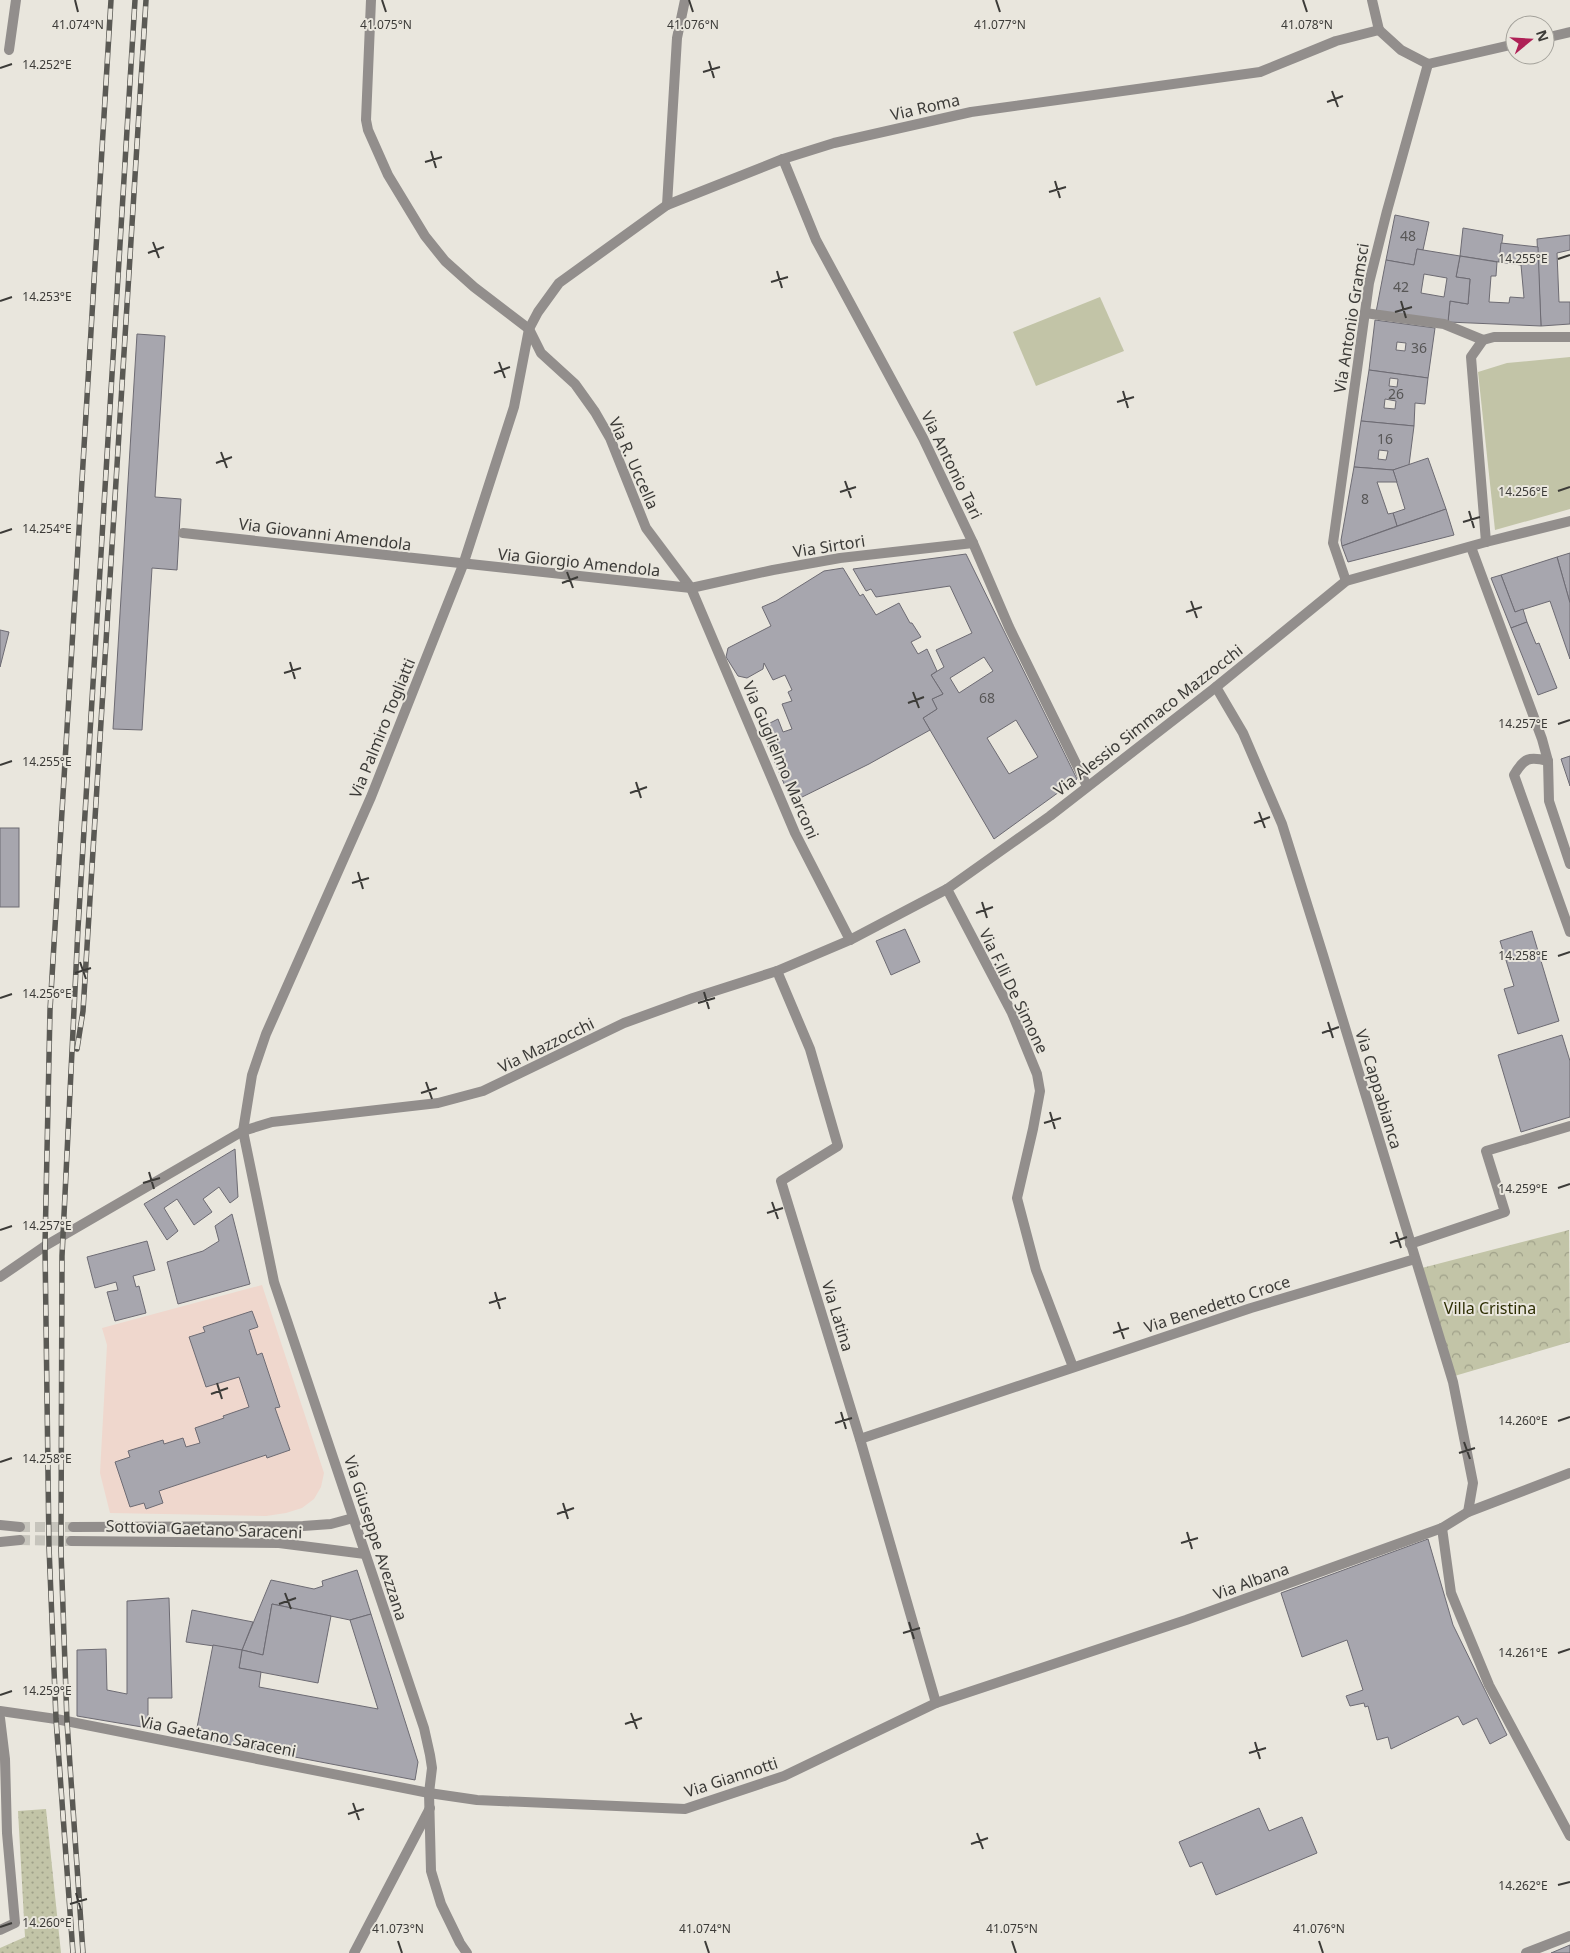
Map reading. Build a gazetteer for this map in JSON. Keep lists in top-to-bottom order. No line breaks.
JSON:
{"streets":{"street":["Via Roma","Via Antonio Gramsci","Via R. Uccella","Via Antonio Tari","Via Giovanni Amendola","Via Sirtori","Via Giorgio Amendola","Via Alessio Simmaco Mazzocchi","Via Palmiro Togliatti","Via Guglielmo Marconi","Via F.lli De Simone","Via Mazzocchi","Via Cappabianca","Via Benedetto Croce","Via Latina","Sottovia Gaetano Saraceni","Via Giuseppe Avezzana","Via Albana","Via Gaetano Saraceni","Via Giannotti"]},"crossings":[["Via Roma","Via R. Uccella"],["Via Roma","Via Antonio Tari"],["Via Roma","Via Palmiro Togliatti"],["Via Antonio Gramsci","Via Alessio Simmaco Mazzocchi"],["Via R. Uccella","Via Sirtori"],["Via R. Uccella","Via Giorgio Amendola"],["Via R. Uccella","Via Palmiro Togliatti"],["Via R. Uccella","Via Guglielmo Marconi"],["Via Antonio Tari","Via Sirtori"],["Via Antonio Tari","Via Alessio Simmaco Mazzocchi"],["Via Giovanni Amendola","Via Giorgio Amendola"],["Via Giovanni Amendola","Via Palmiro Togliatti"],["Via Sirtori","Via Giorgio Amendola"],["Via Sirtori","Via Guglielmo Marconi"],["Via Giorgio Amendola","Via Palmiro Togliatti"],["Via Giorgio Amendola","Via Guglielmo Marconi"],["Via Alessio Simmaco Mazzocchi","Via Guglielmo Marconi"],["Via Alessio Simmaco Mazzocchi","Via F.lli De Simone"],["Via Alessio Simmaco Mazzocchi","Via Mazzocchi"],["Via Alessio Simmaco Mazzocchi","Via Cappabianca"],["Via Palmiro Togliatti","Via Mazzocchi"],["Via Palmiro Togliatti","Via Giuseppe Avezzana"],["Via Guglielmo Marconi","Via Mazzocchi"],["Via F.lli De Simone","Via Benedetto Croce"],["Via Mazzocchi","Via Latina"],["Via Mazzocchi","Via Giuseppe Avezzana"],["Via Cappabianca","Via Benedetto Croce"],["Via Cappabianca","Via Albana"],["Via Benedetto Croce","Via Latina"],["Via Latina","Via Albana"],["Via Latina","Via Giannotti"],["Sottovia Gaetano Saraceni","Via Giuseppe Avezzana"],["Via Giuseppe Avezzana","Via Gaetano Saraceni"],["Via Giuseppe Avezzana","Via Giannotti"],["Via Albana","Via Giannotti"],["Via Gaetano Saraceni","Via Giannotti"]],"parks":["Villa Cristina"],"house_numbers":["48","42","36","26","16","8","68"],"north":"right","coordinates":["41.074°N","41.075°N","41.076°N","41.077°N","41.078°N","14.252°E","14.255°E","14.253°E","14.256°E","14.254°E","14.257°E","14.258°E","14.259°E","14.260°E","14.261°E","14.262°E","41.073°N"]}
